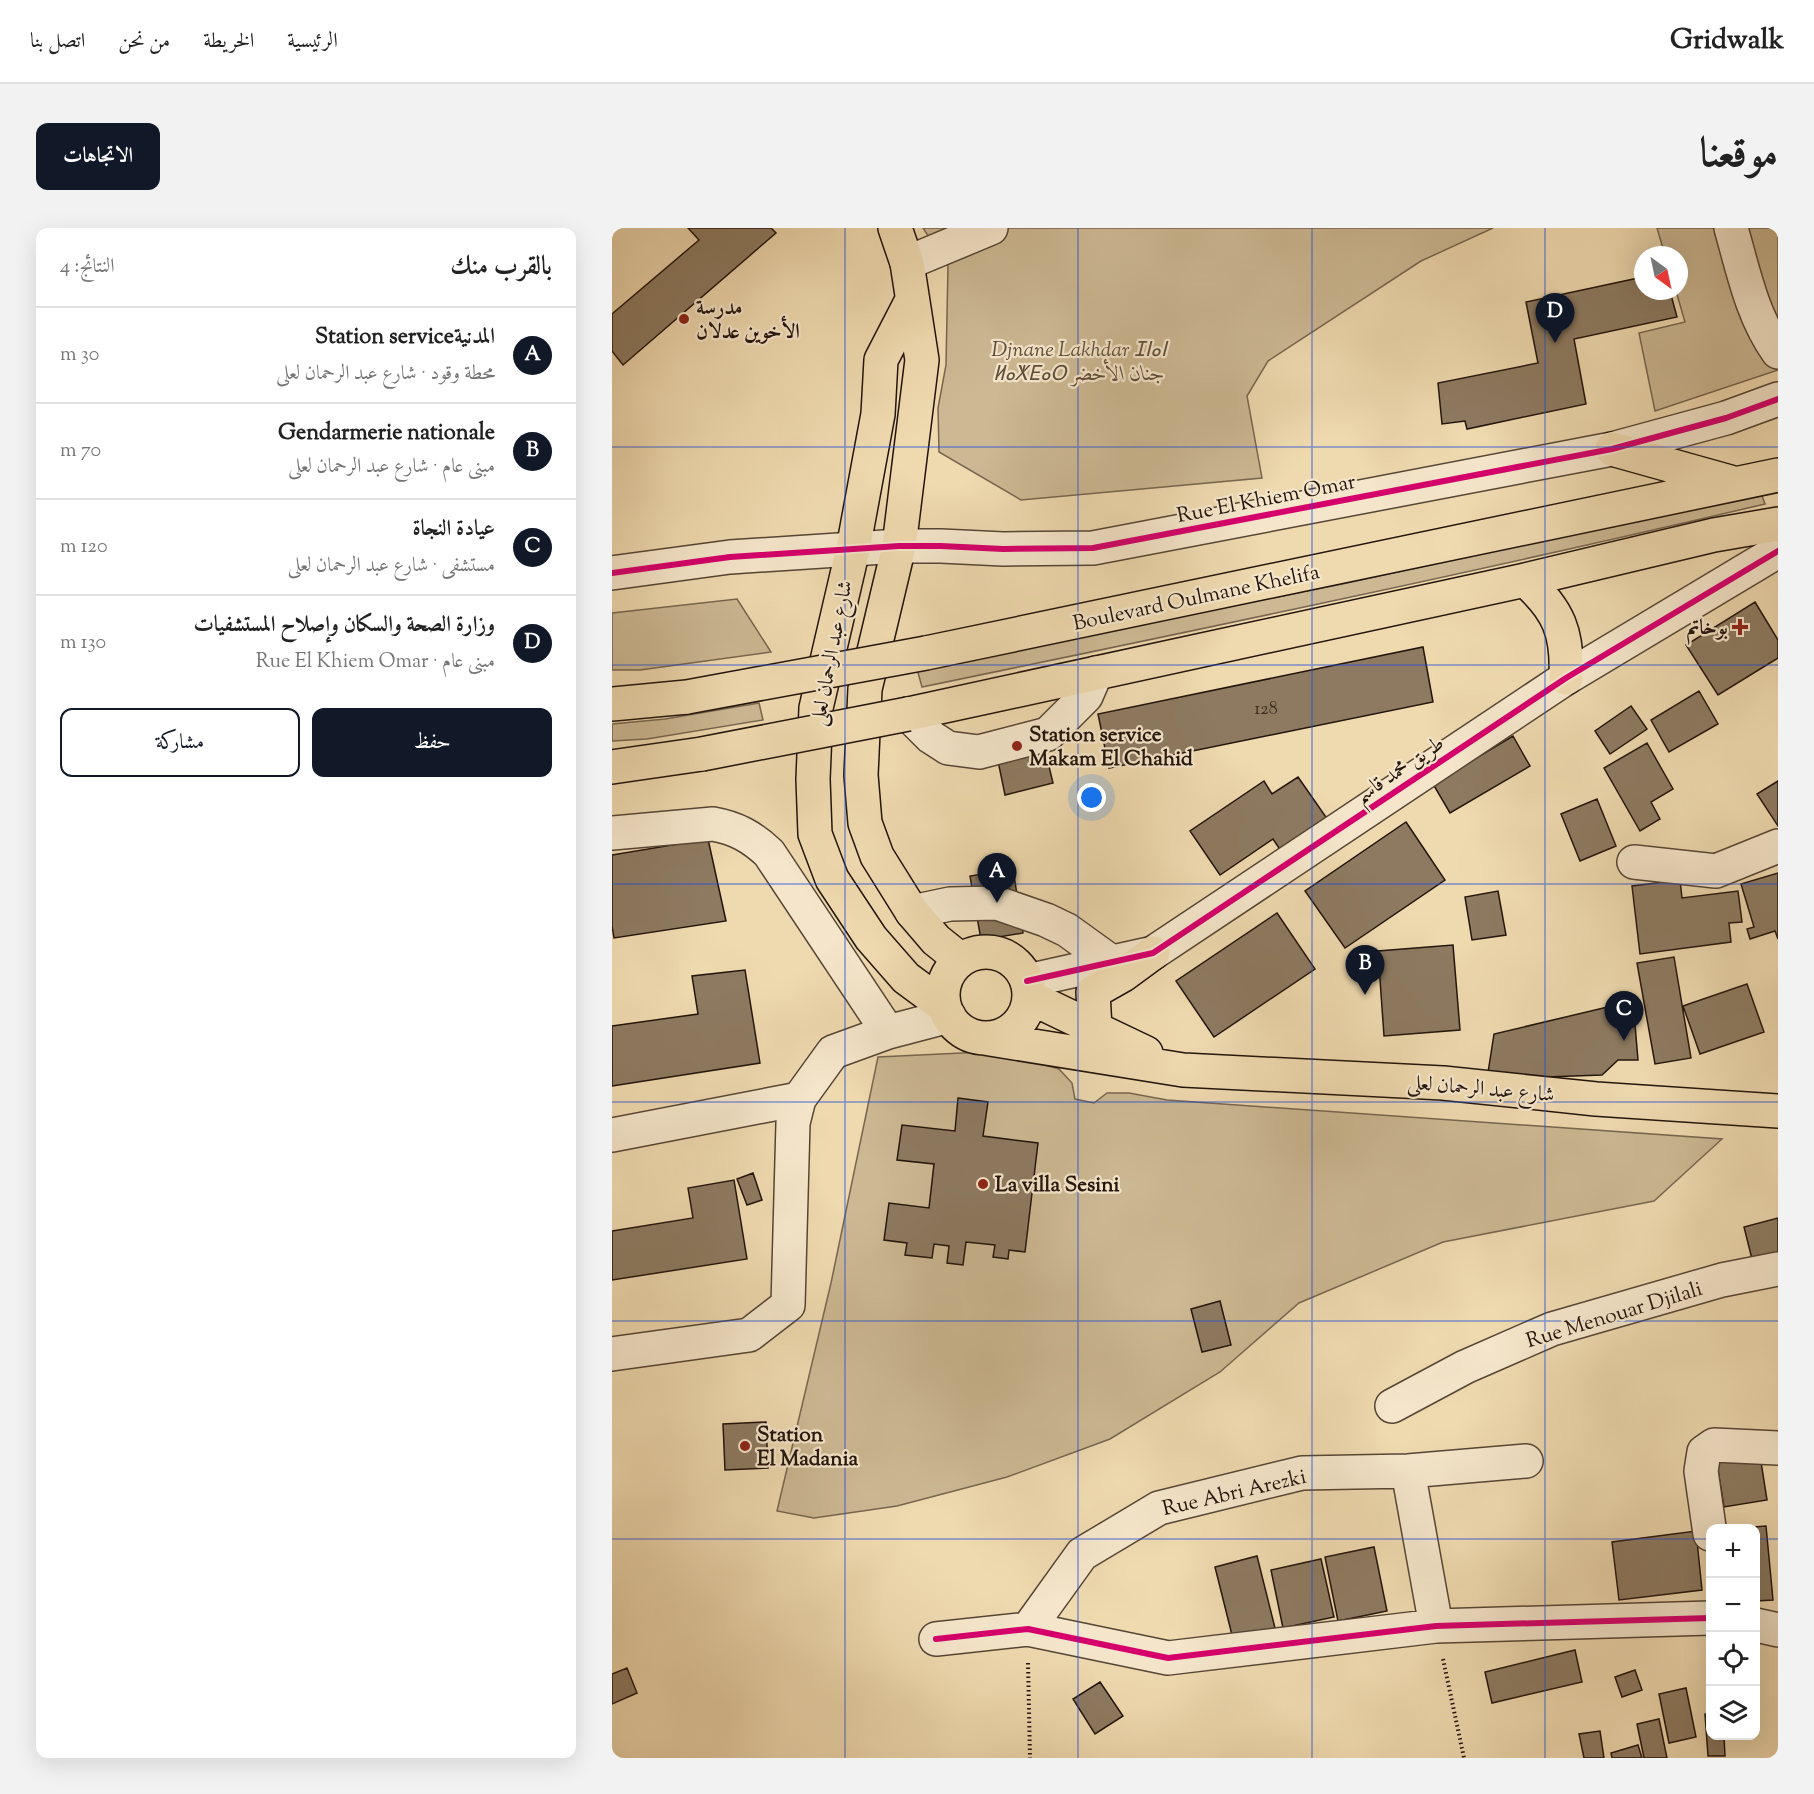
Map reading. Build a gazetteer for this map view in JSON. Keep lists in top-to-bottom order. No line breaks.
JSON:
{"streets":{"main road":["Boulevard Oulmane Khelifa","شارع عبد الرحمان لعلى"],"street":["Rue El Khiem Omar","طريق محمد قاسم","Rue Menouar Djilali","Rue Abri Arezki"]},"crossings":[["Rue El Khiem Omar","شارع عبد الرحمان لعلى"],["شارع عبد الرحمان لعلى","طريق محمد قاسم"]],"parks":["Djnane Lakhdar ⵊⵏⴰⵏ ⵍⴰⵅⴹⴰⵔ جنان الأخضر"],"places":{"other":["مدرسة الأخوين عدلان","Station service Makam El Chahid","La villa Sesini","Station El Madania"],"health":["بوخاتم"]},"house_numbers":["128"],"north":"bottom right","page":{"header":"Gridwalk","nav":["الرئيسية","الخريطة","من نحن","اتصل بنا"],"title":"موقعنا","buttons":["الاتجاهات",["حفظ","مشاركة"]],"heading":["بالقرب منك","النتائج: 4"],"pins":["D","A","B","C"],"list":[{"mark":"A","name":"المدنيةStation service","note":"محطة وقود · شارع عبد الرحمان لعلى","value":"30 m"},{"mark":"B","name":"Gendarmerie nationale","note":"مبنى عام · شارع عبد الرحمان لعلى","value":"70 m"},{"mark":"C","name":"عيادة النجاة","note":"مستشفى · شارع عبد الرحمان لعلى","value":"120 m"},{"mark":"D","name":"وزارة الصحة والسكان وإصلاح المستشفيات","note":"مبنى عام · Rue El Khiem Omar","value":"130 m"}],"map_buttons":["+","−"]}}
